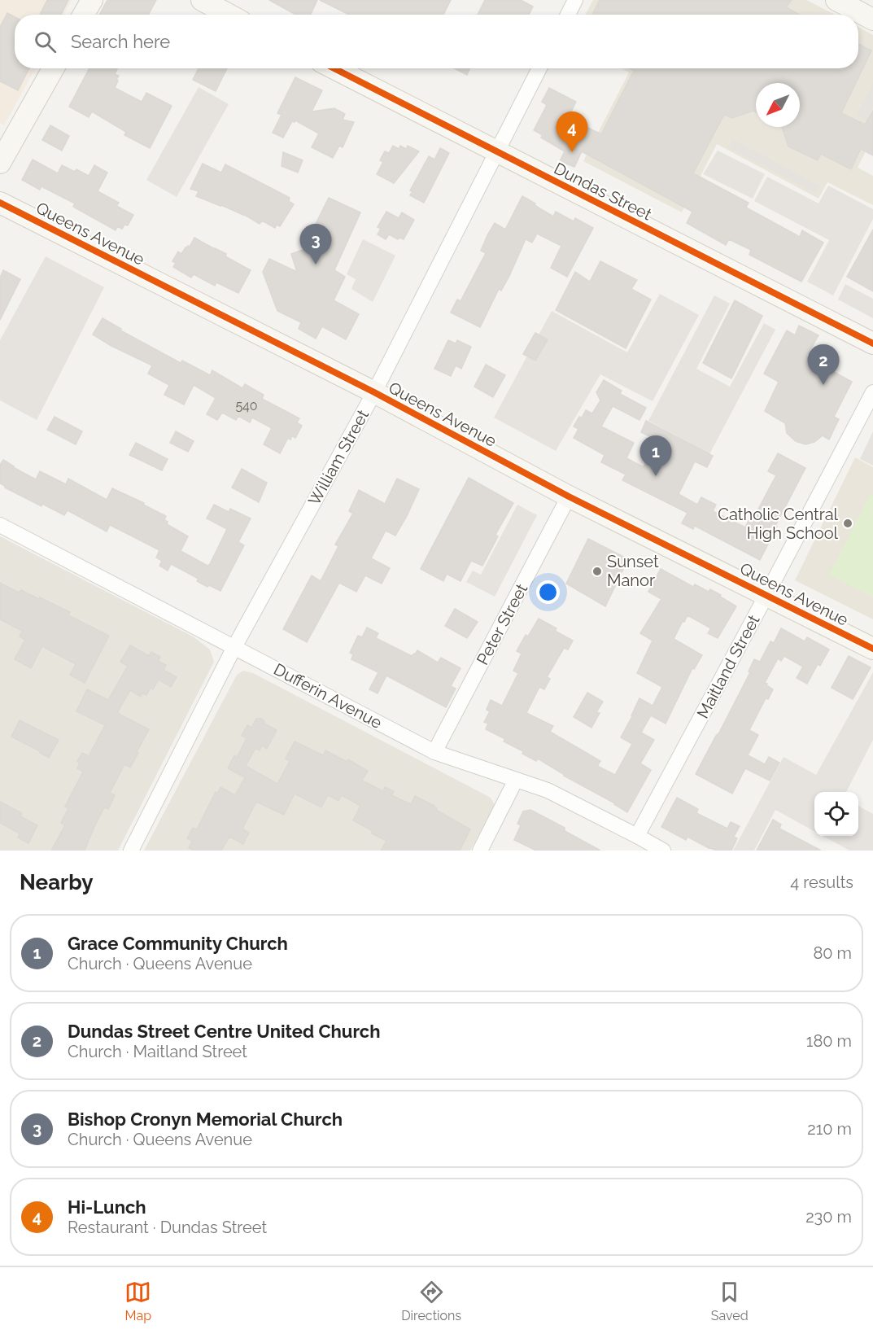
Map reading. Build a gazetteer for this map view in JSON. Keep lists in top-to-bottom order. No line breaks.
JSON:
{"streets":{"main road":["Dundas Street","Queens Avenue"],"street":["William Street","Peter Street","Maitland Street","Dufferin Avenue"]},"crossings":[["Dundas Street","William Street"],["Queens Avenue","William Street"],["Queens Avenue","Peter Street"],["Queens Avenue","Maitland Street"],["William Street","Dufferin Avenue"],["Peter Street","Dufferin Avenue"],["Maitland Street","Dufferin Avenue"]],"places":["Catholic Central High School","Sunset Manor"],"house_numbers":["540"],"north":"bottom left","page":{"search":"Search here","pins":["4","3","2","1"],"heading":["Nearby","4 results"],"list":[{"mark":"1","name":"Grace Community Church","note":"Church · Queens Avenue","value":"80 m"},{"mark":"2","name":"Dundas Street Centre United Church","note":"Church · Maitland Street","value":"180 m"},{"mark":"3","name":"Bishop Cronyn Memorial Church","note":"Church · Queens Avenue","value":"210 m"},{"mark":"4","name":"Hi-Lunch","note":"Restaurant · Dundas Street","value":"230 m"}],"nav":["Map","Directions","Saved"]}}
